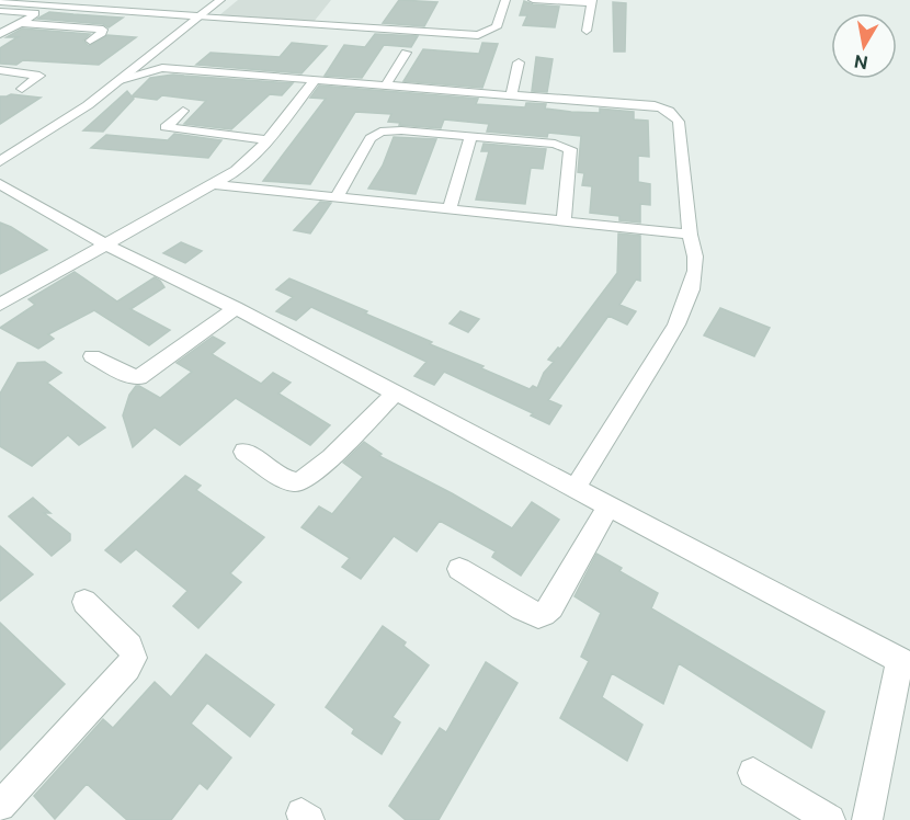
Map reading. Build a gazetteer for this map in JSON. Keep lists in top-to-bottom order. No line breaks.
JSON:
{"north":"bottom"}
